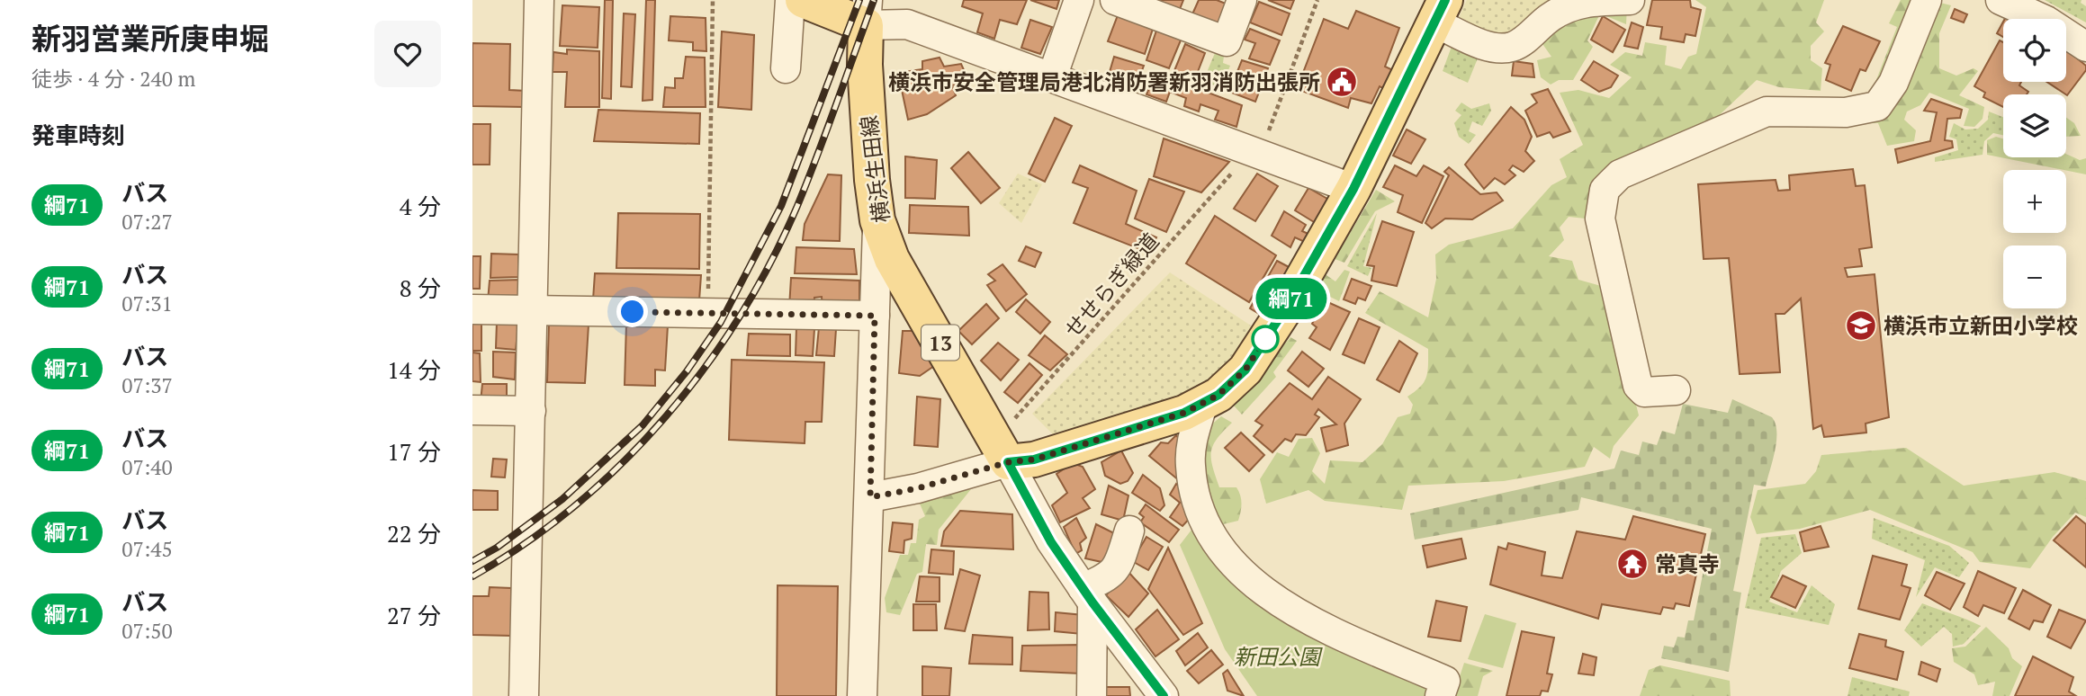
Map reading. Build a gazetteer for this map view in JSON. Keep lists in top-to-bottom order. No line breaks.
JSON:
{"streets":{"main road":["横浜生田線","13"],"path":["せせらぎ緑道"]},"crossings":[["横浜生田線","せせらぎ緑道"]],"parks":["新田公園"],"places":{"public building":["横浜市安全管理局港北消防署新羽消防出張所"],"school or university":["横浜市立新田小学校"],"temple":["常真寺"]},"lines":["bus line 綱71"],"page":{"heading":[["新羽営業所庚申堀","徒歩 · 4 分 · 240 m"],"発車時刻"],"on_map":"綱71","map_buttons":["+","−"],"list":[{"mark":"綱71","name":"バス","note":"07:27","value":"4 分"},{"mark":"綱71","name":"バス","note":"07:31","value":"8 分"},{"mark":"綱71","name":"バス","note":"07:37","value":"14 分"},{"mark":"綱71","name":"バス","note":"07:40","value":"17 分"},{"mark":"綱71","name":"バス","note":"07:45","value":"22 分"},{"mark":"綱71","name":"バス","note":"07:50","value":"27 分"}]}}
